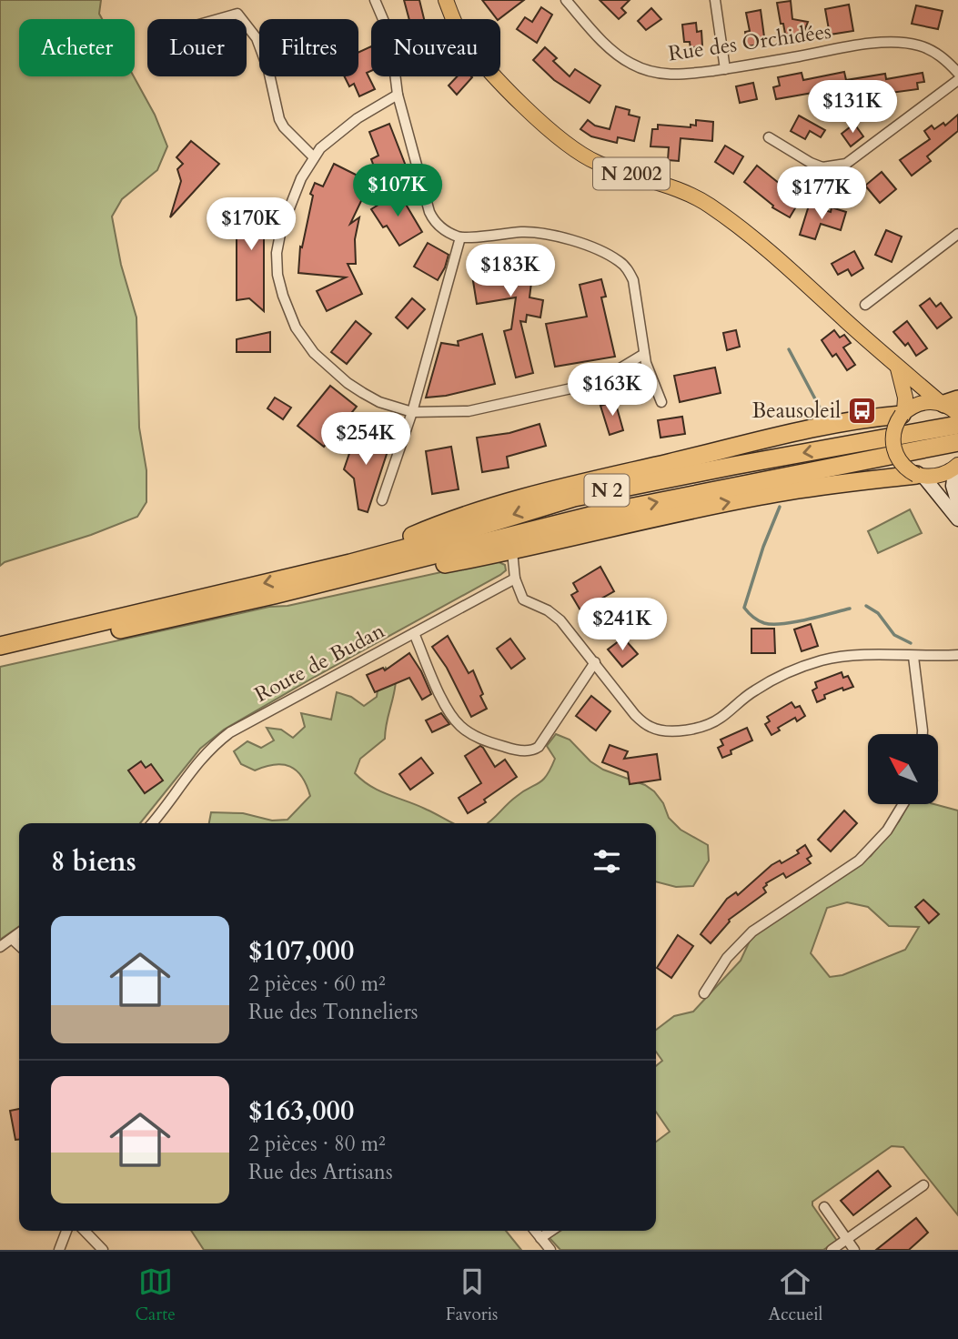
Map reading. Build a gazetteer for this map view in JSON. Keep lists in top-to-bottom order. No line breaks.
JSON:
{"streets":{"highway":["N 2"],"main road":["N 2002"],"street":["Rue des Orchidées","Route de Budan"]},"places":{"bus stop":["Beausoleil"]},"north":"top left","page":{"chip":["Acheter","Louer","Filtres","Nouveau"],"price":["$131K","$107K","$177K","$170K","$183K","$163K","$254K","$241K"],"heading":"8 biens","list":[{"name":"$107,000","note":"2 pièces · 60 m² · Rue des Tonneliers"},{"name":"$163,000","note":"2 pièces · 80 m² · Rue des Artisans"}],"tabs":["Carte","Favoris","Accueil"]}}
